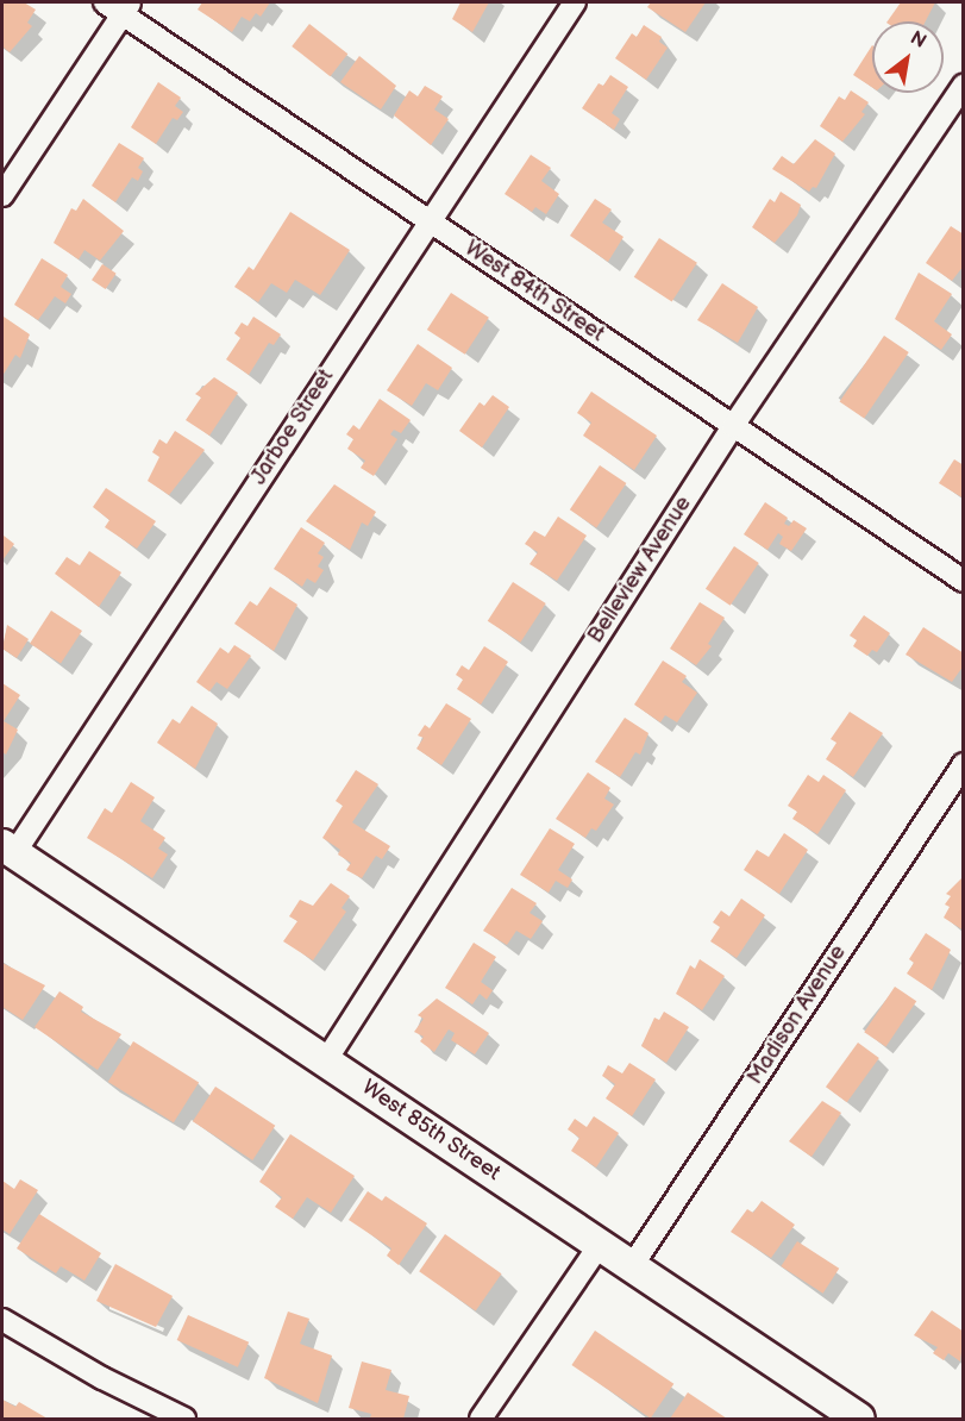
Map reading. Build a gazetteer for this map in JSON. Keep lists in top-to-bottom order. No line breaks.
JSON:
{"streets":{"main road":["West 85th Street"],"street":["West 84th Street","Jarboe Street","Belleview Avenue","Madison Avenue"]},"crossings":[["West 84th Street","Jarboe Street"],["West 84th Street","Belleview Avenue"],["Jarboe Street","West 85th Street"],["Belleview Avenue","West 85th Street"],["Madison Avenue","West 85th Street"]],"north":"top right"}
